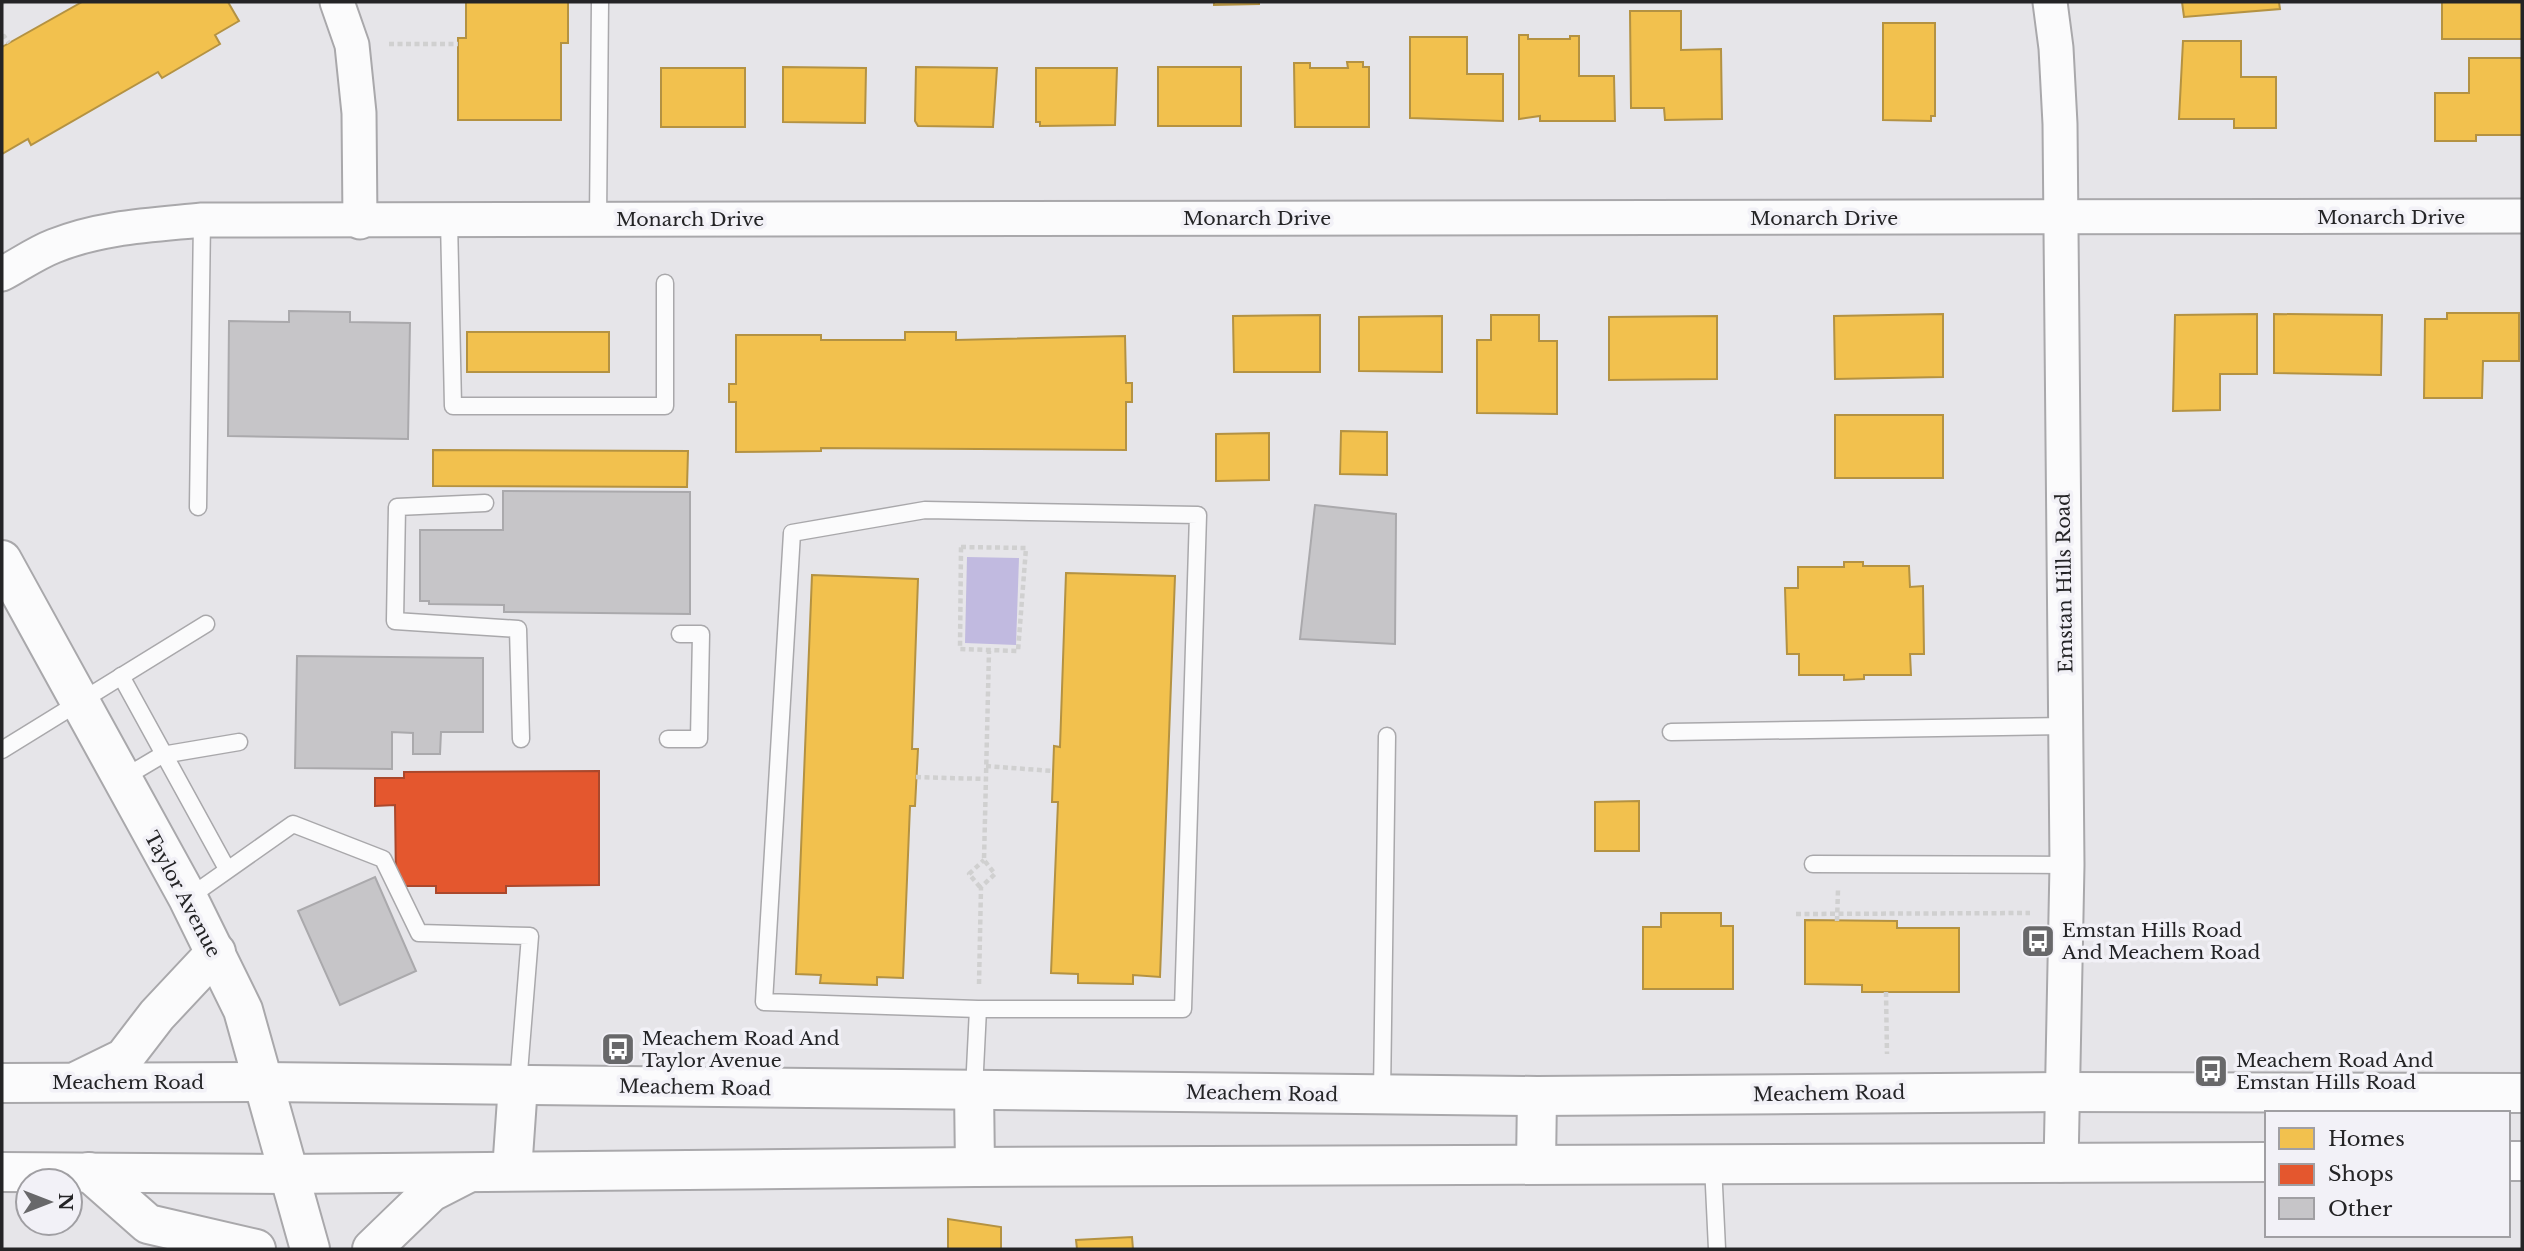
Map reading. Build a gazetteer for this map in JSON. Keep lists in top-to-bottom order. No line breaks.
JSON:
{"streets":{"street":["Monarch Drive","Emstan Hills Road","Taylor Avenue","Meachem Road"]},"crossings":[["Monarch Drive","Emstan Hills Road"],["Emstan Hills Road","Meachem Road"],["Taylor Avenue","Meachem Road"]],"places":{"bus stop":["Emstan Hills Road And Meachem Road","Meachem Road And Taylor Avenue","Meachem Road And Emstan Hills Road"]},"legend":["Homes","Shops","Other"],"north":"right"}
